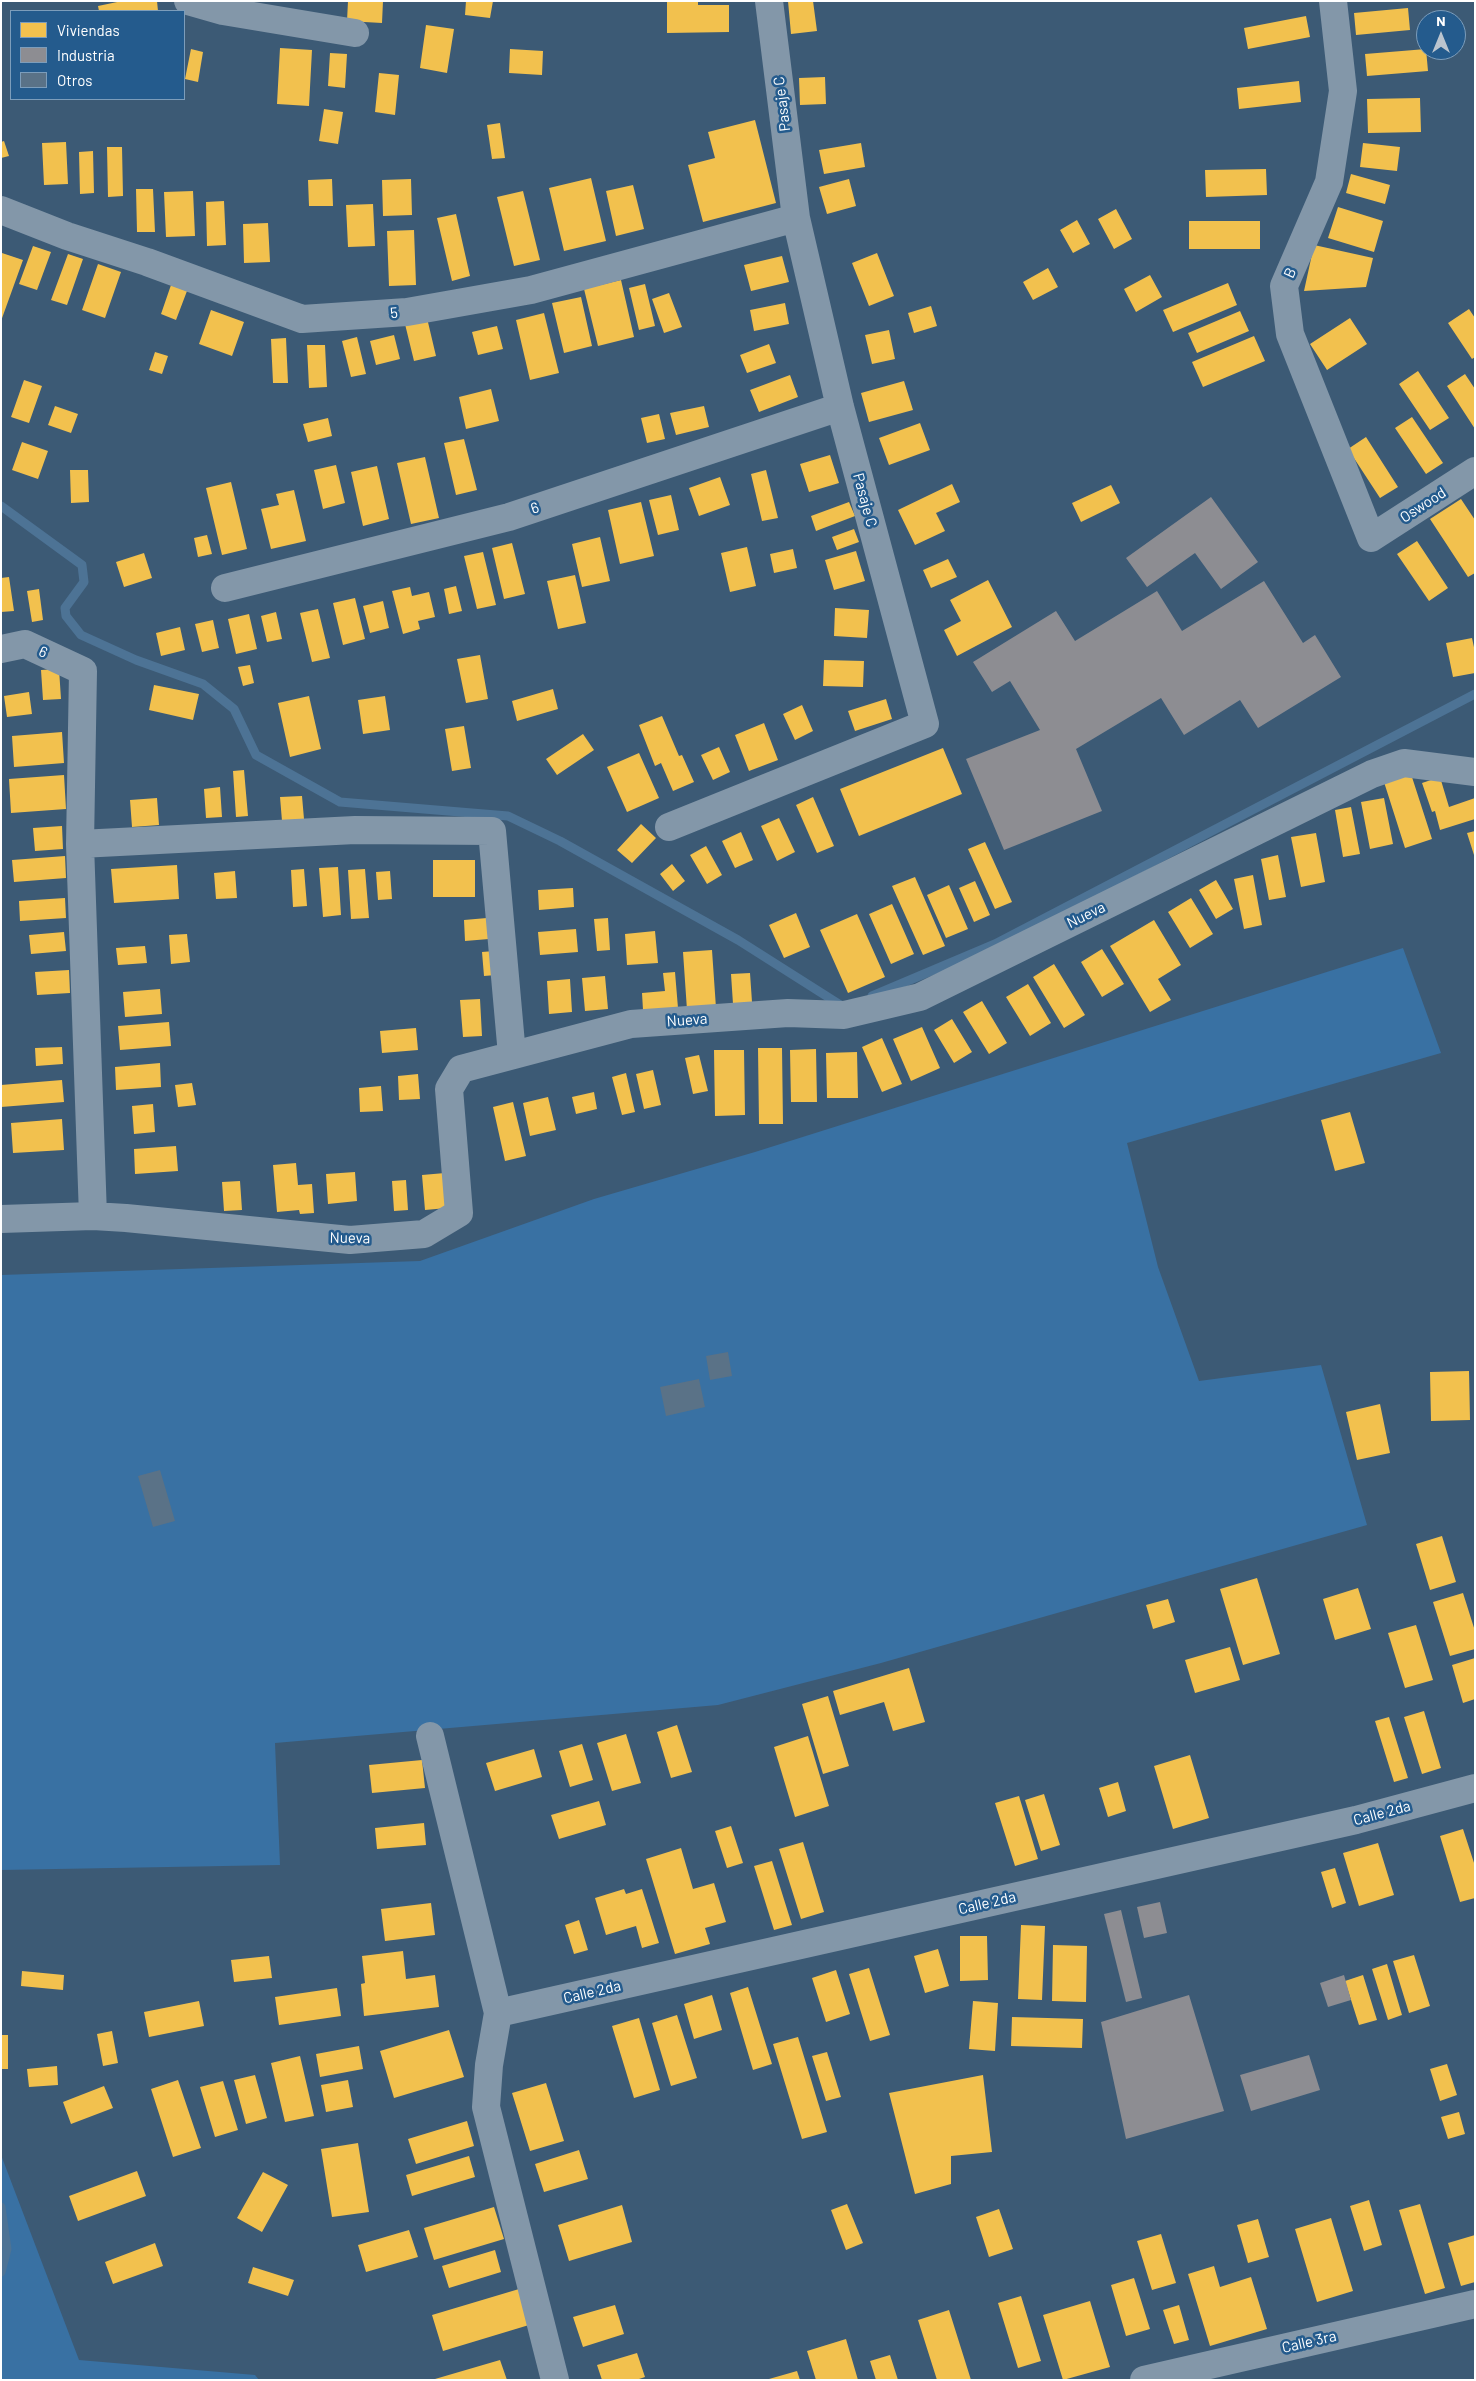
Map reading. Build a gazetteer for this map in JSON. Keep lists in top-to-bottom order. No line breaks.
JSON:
{"streets":{"street":["Pasaje C","B","5","Oswood","6","Nueva","Calle 2da","Calle 3ra"]},"crossings":[["Pasaje C","5"],["Pasaje C","6"],["B","Oswood"]],"legend":["Viviendas","Industria","Otros"],"north":"top"}
